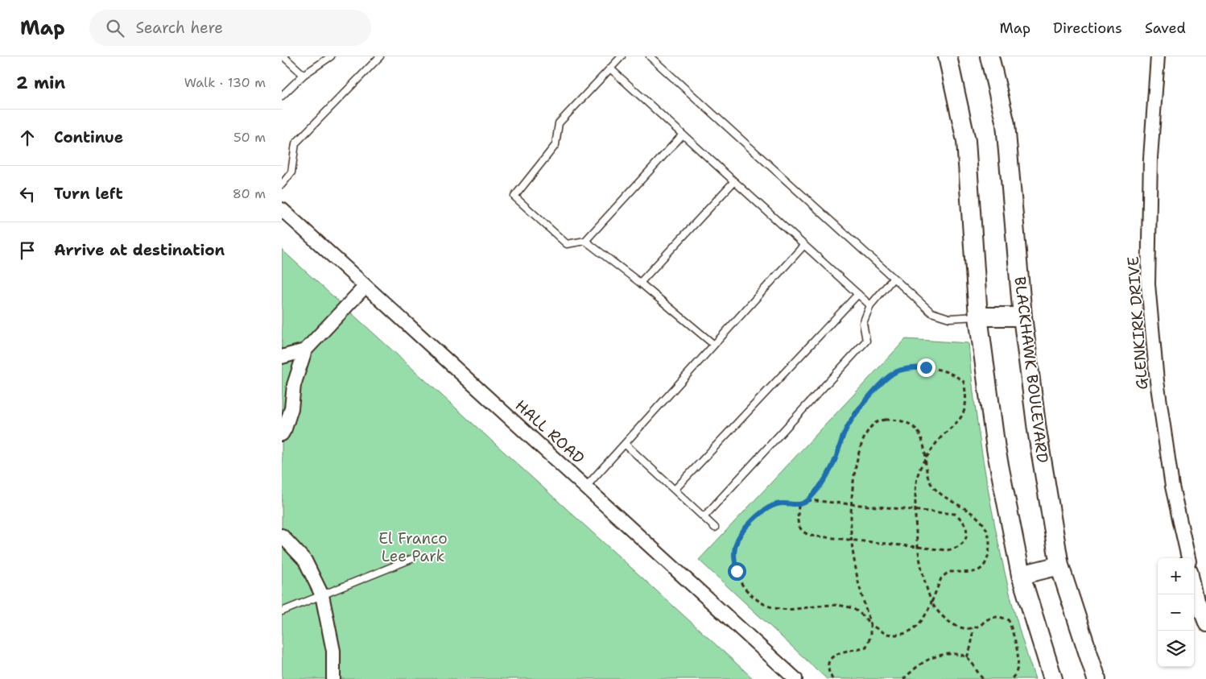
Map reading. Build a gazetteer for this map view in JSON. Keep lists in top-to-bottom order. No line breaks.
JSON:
{"streets":{"main road":["BLACKHAWK BOULEVARD"],"street":["GLENKIRK DRIVE","HALL ROAD"]},"parks":["El Franco Lee Park"],"page":{"header":"Map","search":"Search here","nav":["Map","Directions","Saved"],"heading":["2 min","Walk · 130 m"],"list":[["Continue","50 m"],["Turn left","80 m"],"Arrive at destination"],"map_buttons":["+","−"]}}
